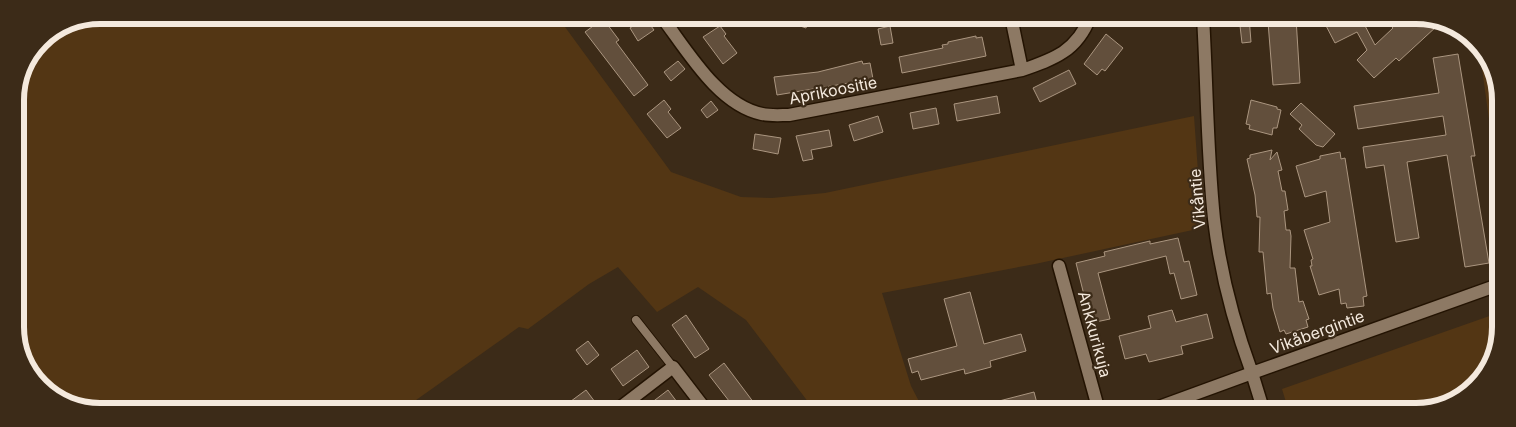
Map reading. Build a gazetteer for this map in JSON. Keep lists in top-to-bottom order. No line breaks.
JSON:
{"streets":{"street":["Aprikoositie","Vikåntie","Vikåbergintie","Ankkurikuja"]},"crossings":[["Vikåntie","Vikåbergintie"]]}
